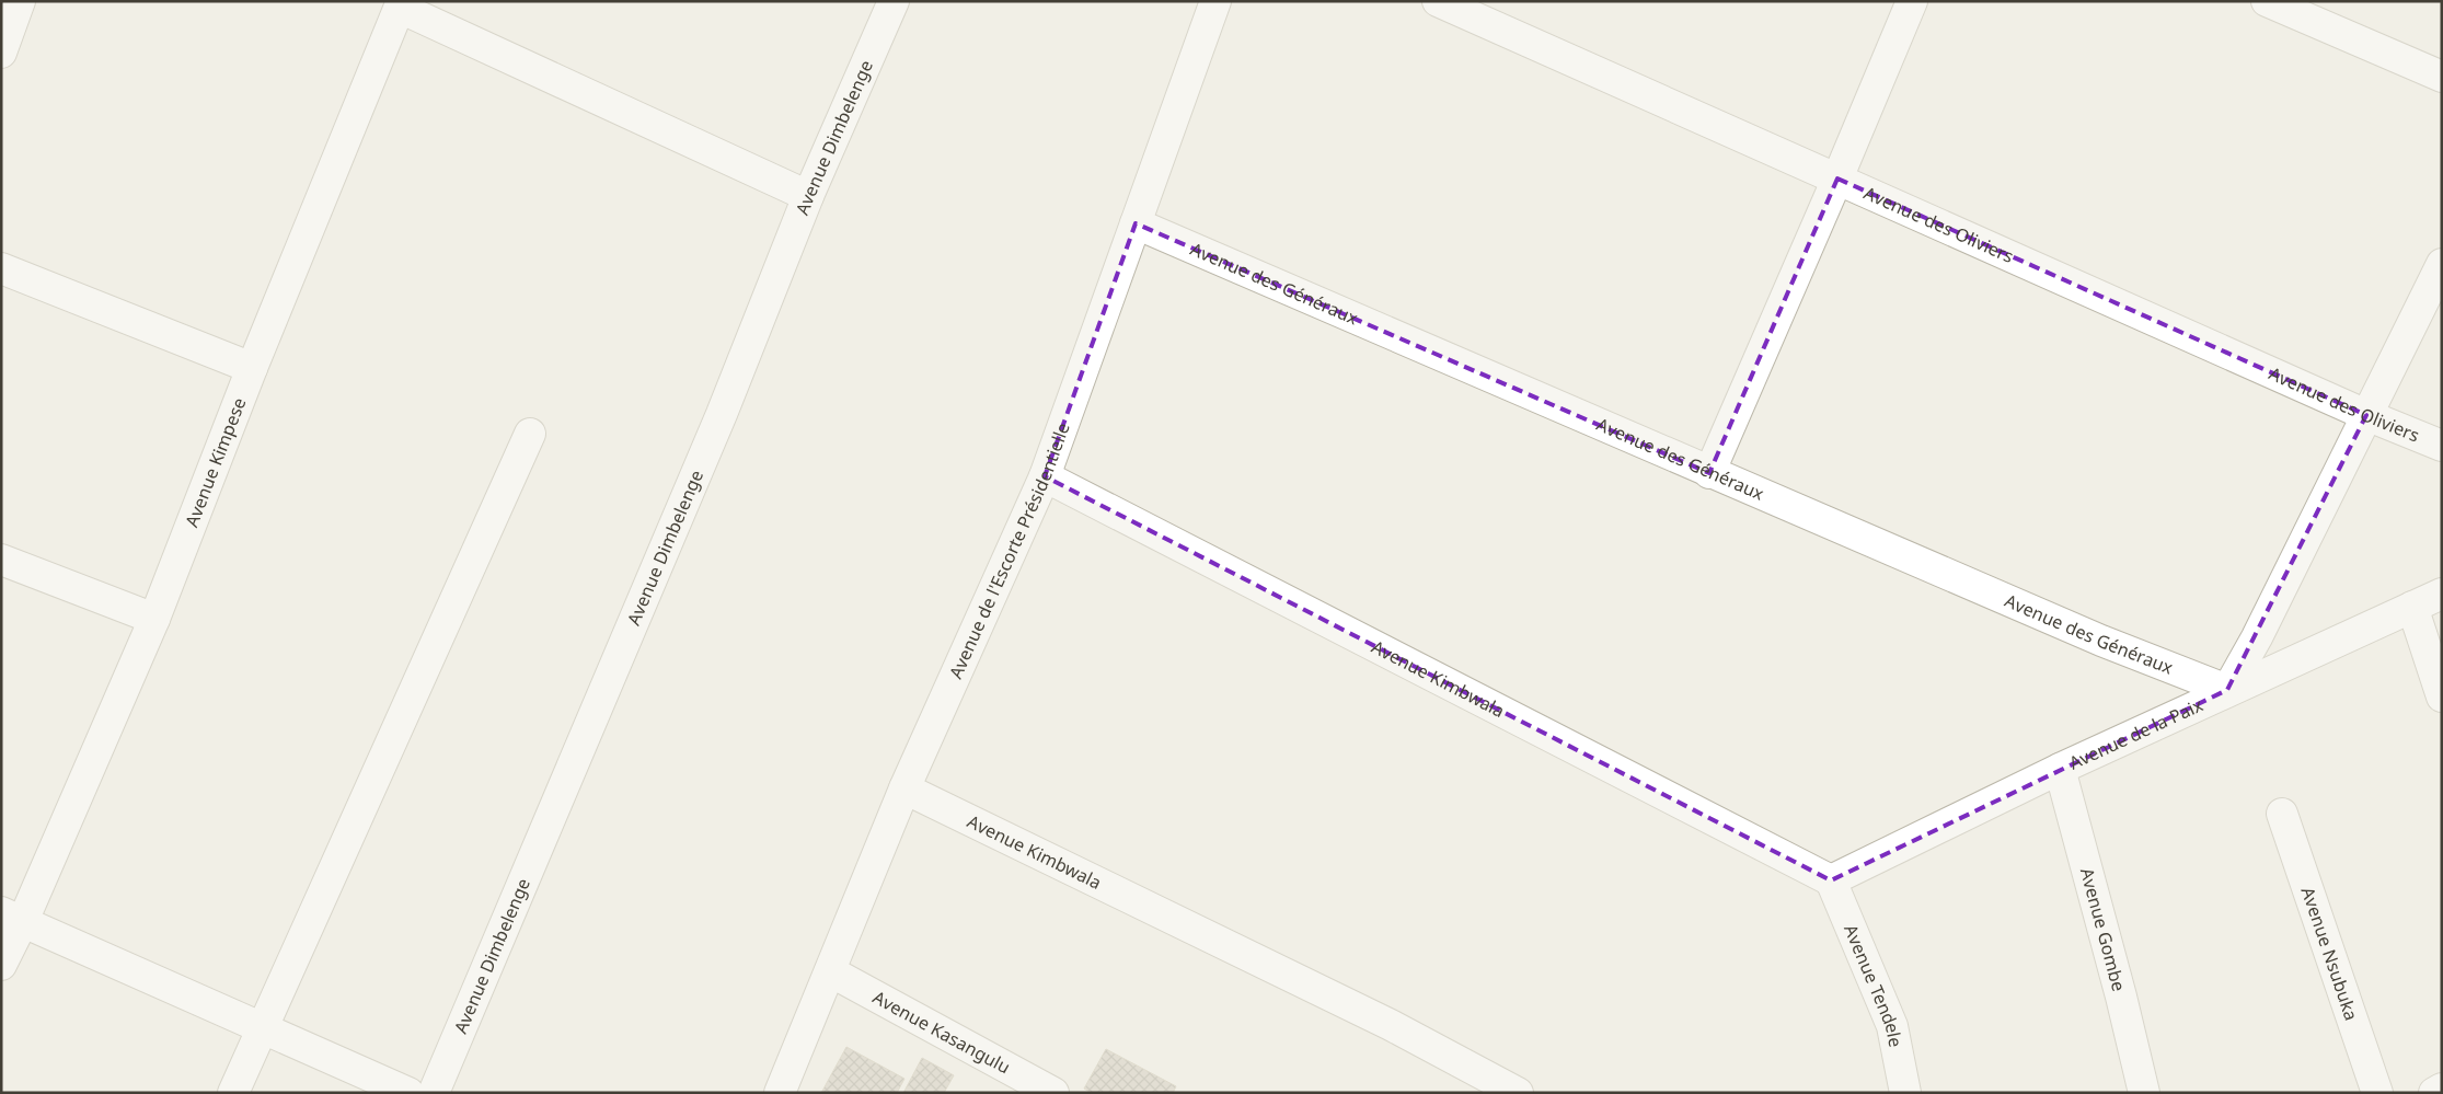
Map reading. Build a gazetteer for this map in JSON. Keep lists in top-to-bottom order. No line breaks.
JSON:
{"streets":{"street":["Avenue Dimbelenge","Avenue des Oliviers","Avenue des Généraux","Avenue Kimpese","Avenue de l'Escorte Présidentielle","Avenue Kimbwala","Avenue de la Paix","Avenue Gombe","Avenue Nsubuka","Avenue Tendele","Avenue Kasangulu"]},"crossings":[["Avenue des Généraux","Avenue de l'Escorte Présidentielle"],["Avenue des Généraux","Avenue de la Paix"],["Avenue de l'Escorte Présidentielle","Avenue Kimbwala"],["Avenue de l'Escorte Présidentielle","Avenue Kasangulu"],["Avenue Kimbwala","Avenue de la Paix"],["Avenue Kimbwala","Avenue Tendele"],["Avenue de la Paix","Avenue Gombe"],["Avenue de la Paix","Avenue Tendele"]]}
